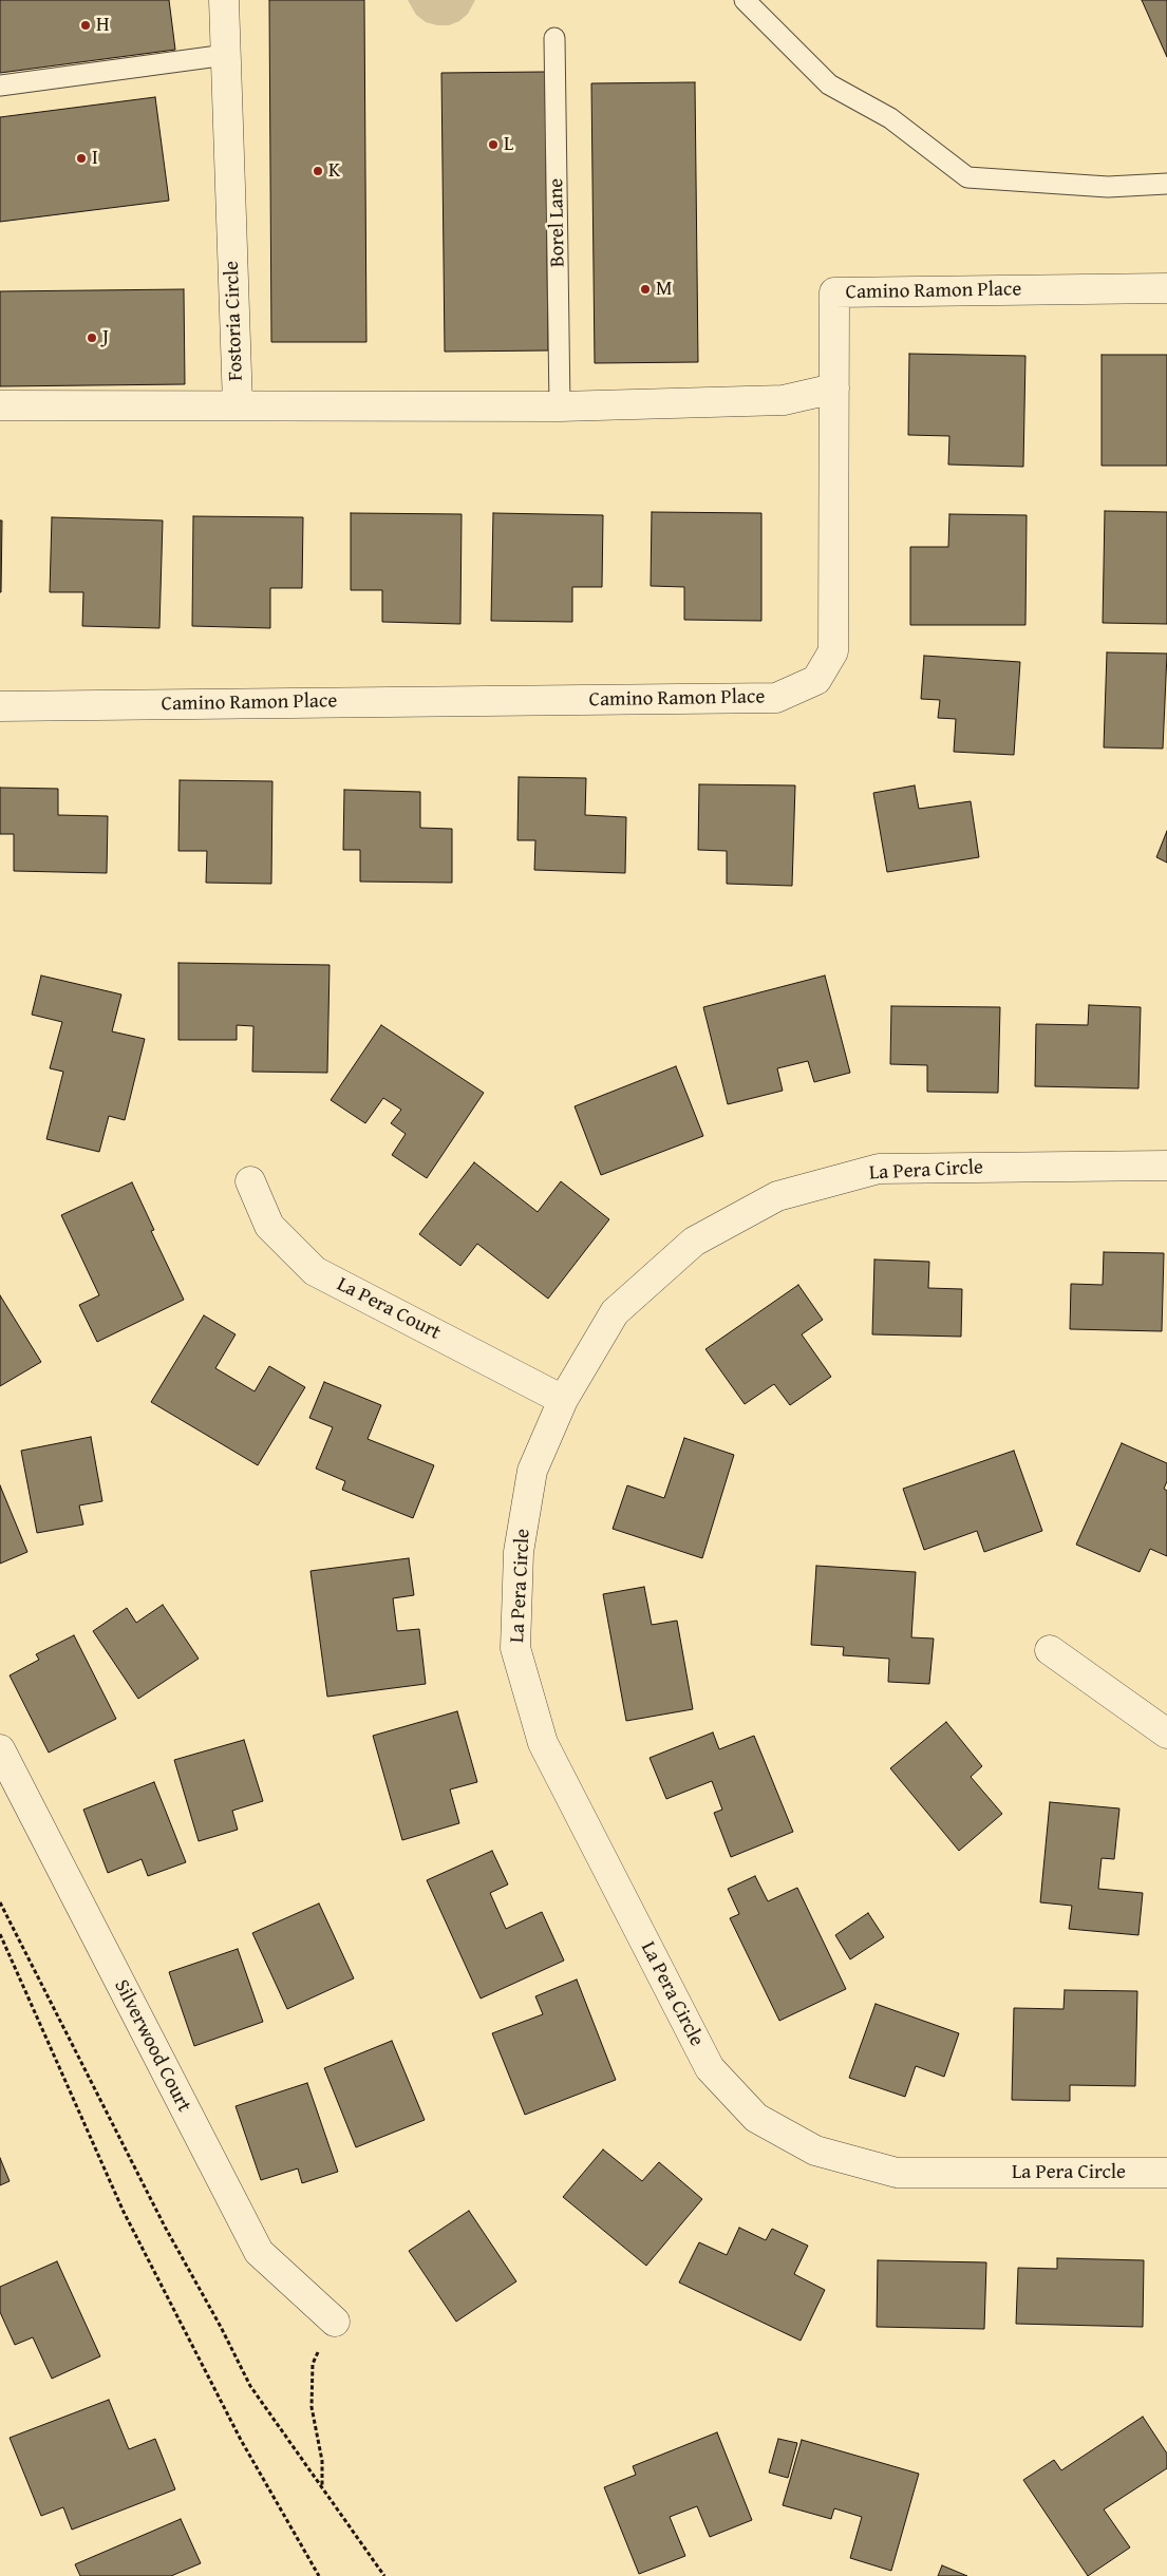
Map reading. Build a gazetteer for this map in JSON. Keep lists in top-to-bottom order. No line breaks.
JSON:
{"streets":{"street":["Camino Ramon Place","Fostoria Circle","La Pera Circle","La Pera Court","Silverwood Court"],"lane":["Borel Lane"]},"crossings":[["La Pera Circle","La Pera Court"]],"places":["H","L","I","K","M","J"]}
